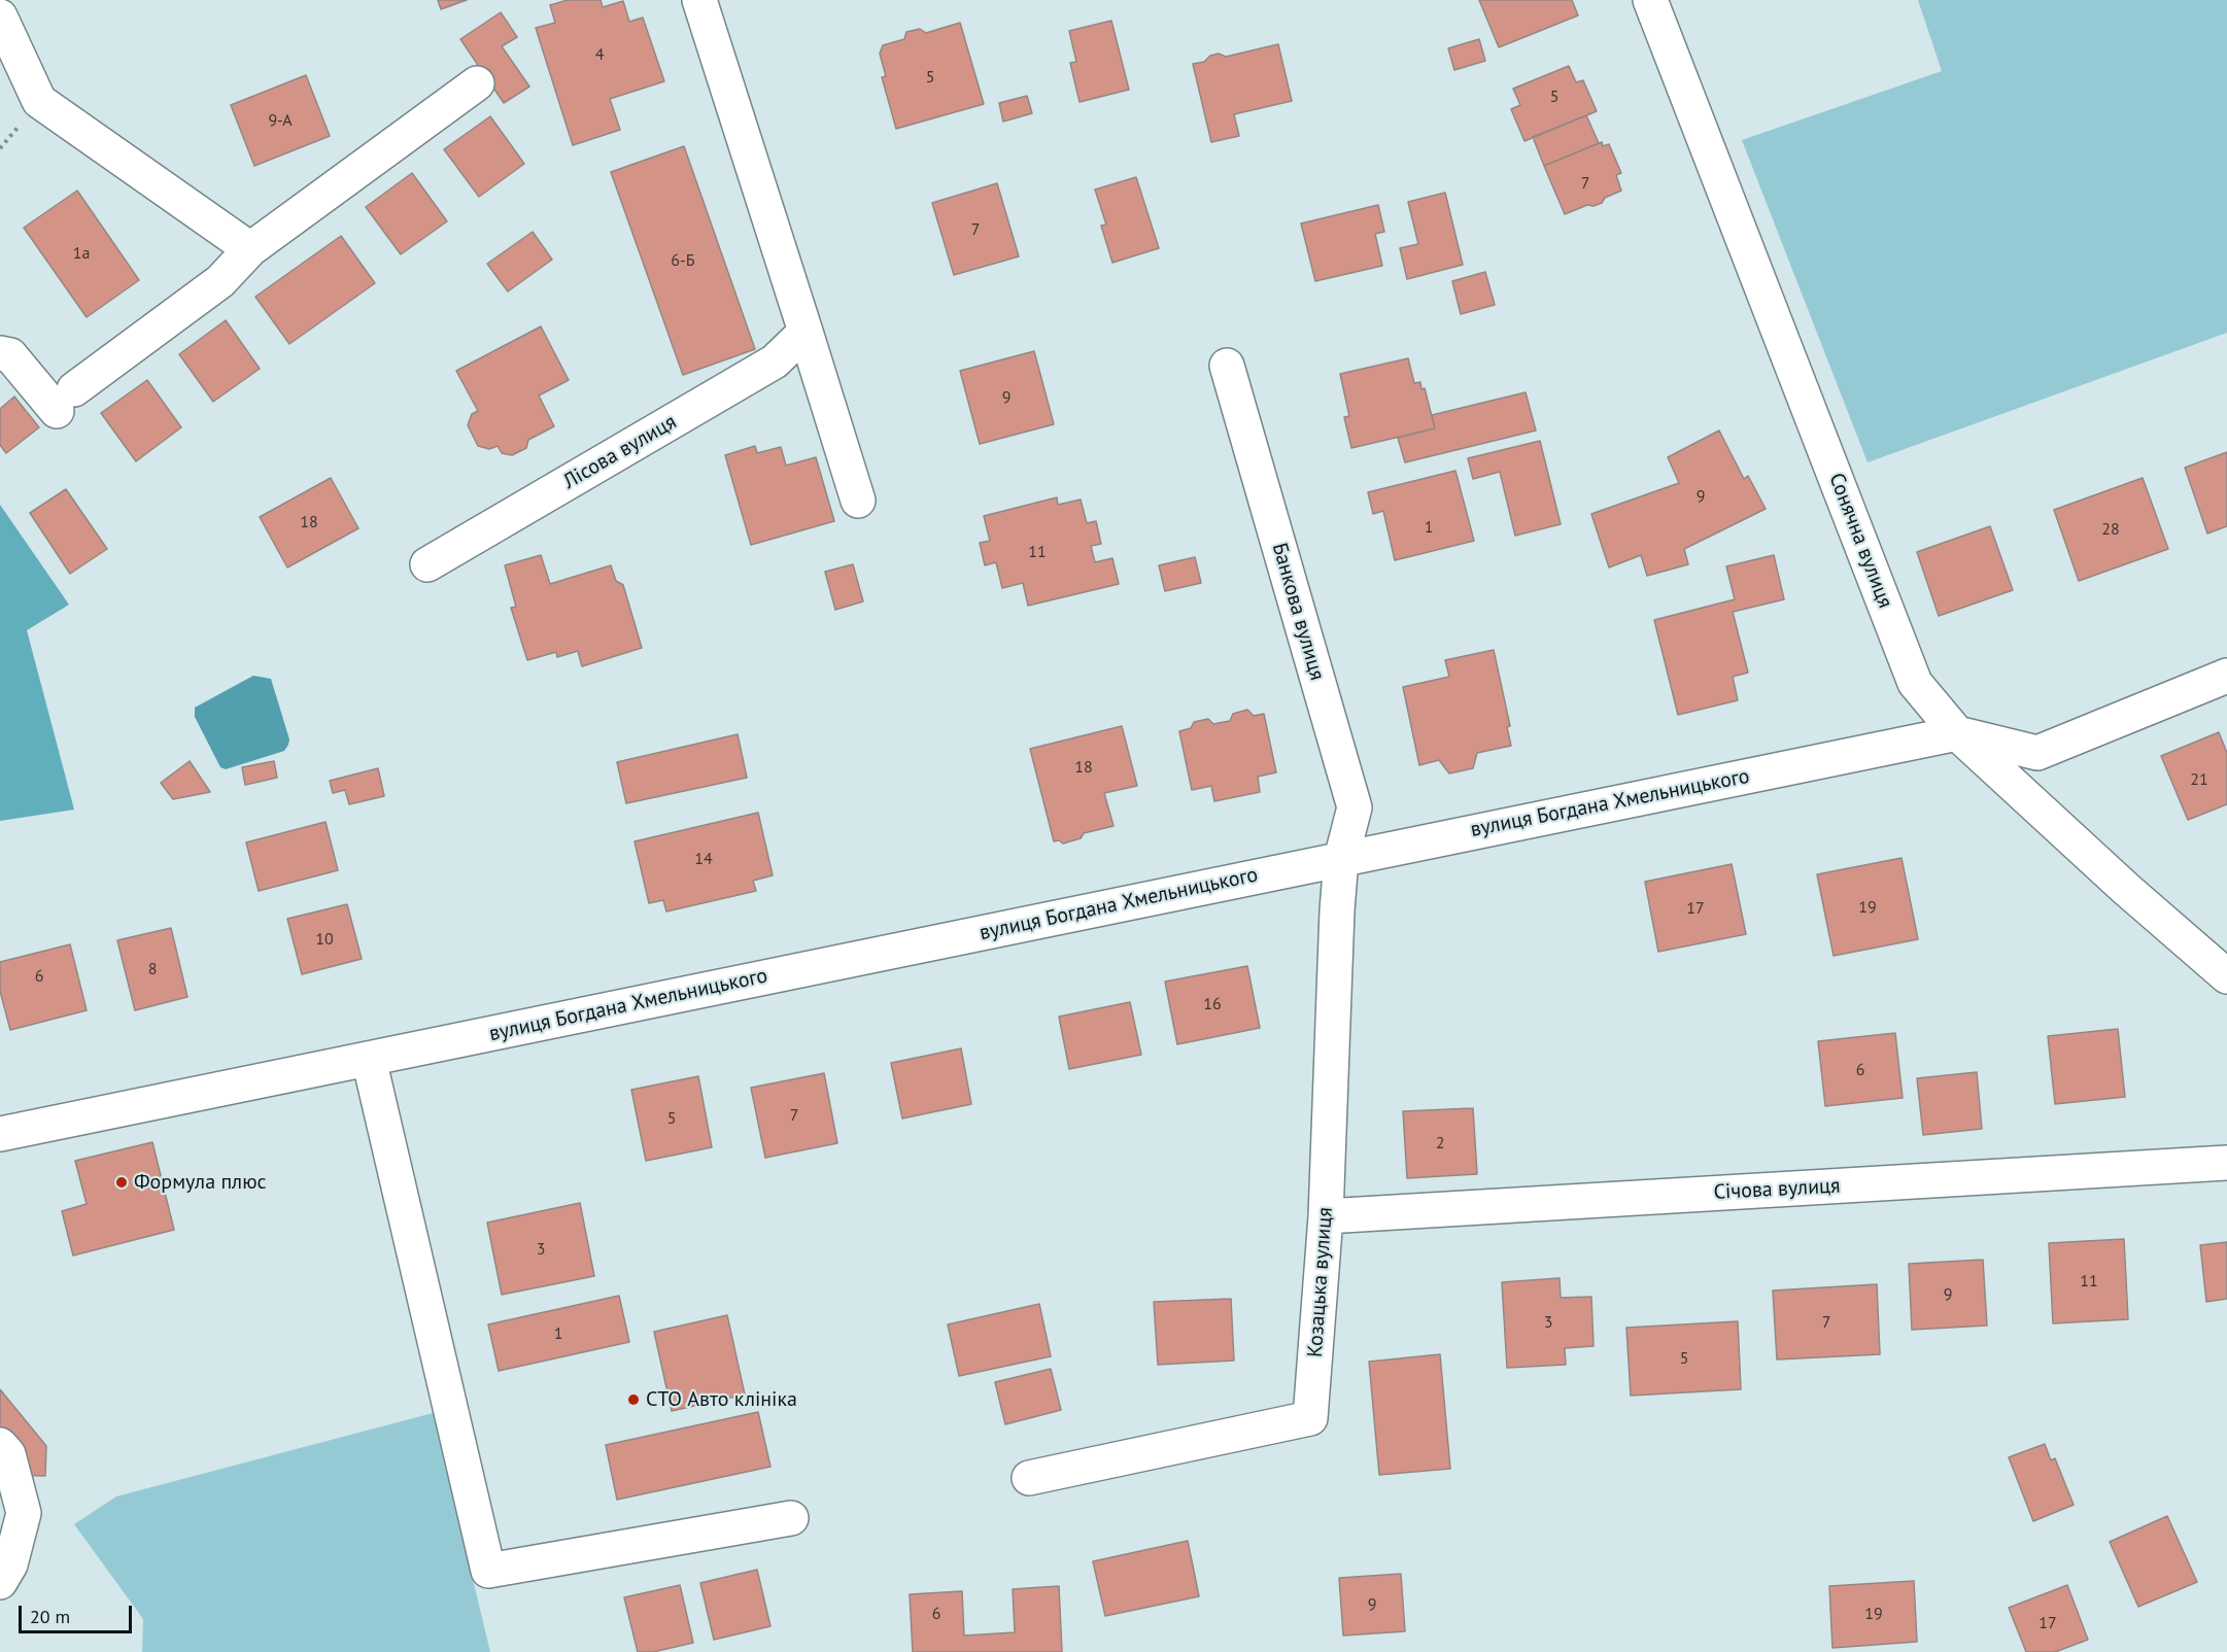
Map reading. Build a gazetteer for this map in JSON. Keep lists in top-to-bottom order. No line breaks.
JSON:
{"streets":{"street":["Лісова вулиця","Сонячна вулиця","Банкова вулиця","вулиця Богдана Хмельницького","Січова вулиця","Козацька вулиця"]},"crossings":[["Сонячна вулиця","вулиця Богдана Хмельницького"],["Банкова вулиця","вулиця Богдана Хмельницького"],["Банкова вулиця","Козацька вулиця"],["вулиця Богдана Хмельницького","Козацька вулиця"],["Січова вулиця","Козацька вулиця"]],"places":["Формула плюс","СТО Авто клініка"],"house_numbers":["4","5","5","9-А","7","7","1а","6-Б","9","9","18","1","28","11","18","21","14","19","17","10","8","6","16","6","7","5","2","3","11","9","3","7","1","5","9","6","19","17"],"scale_bar":"20 m"}
